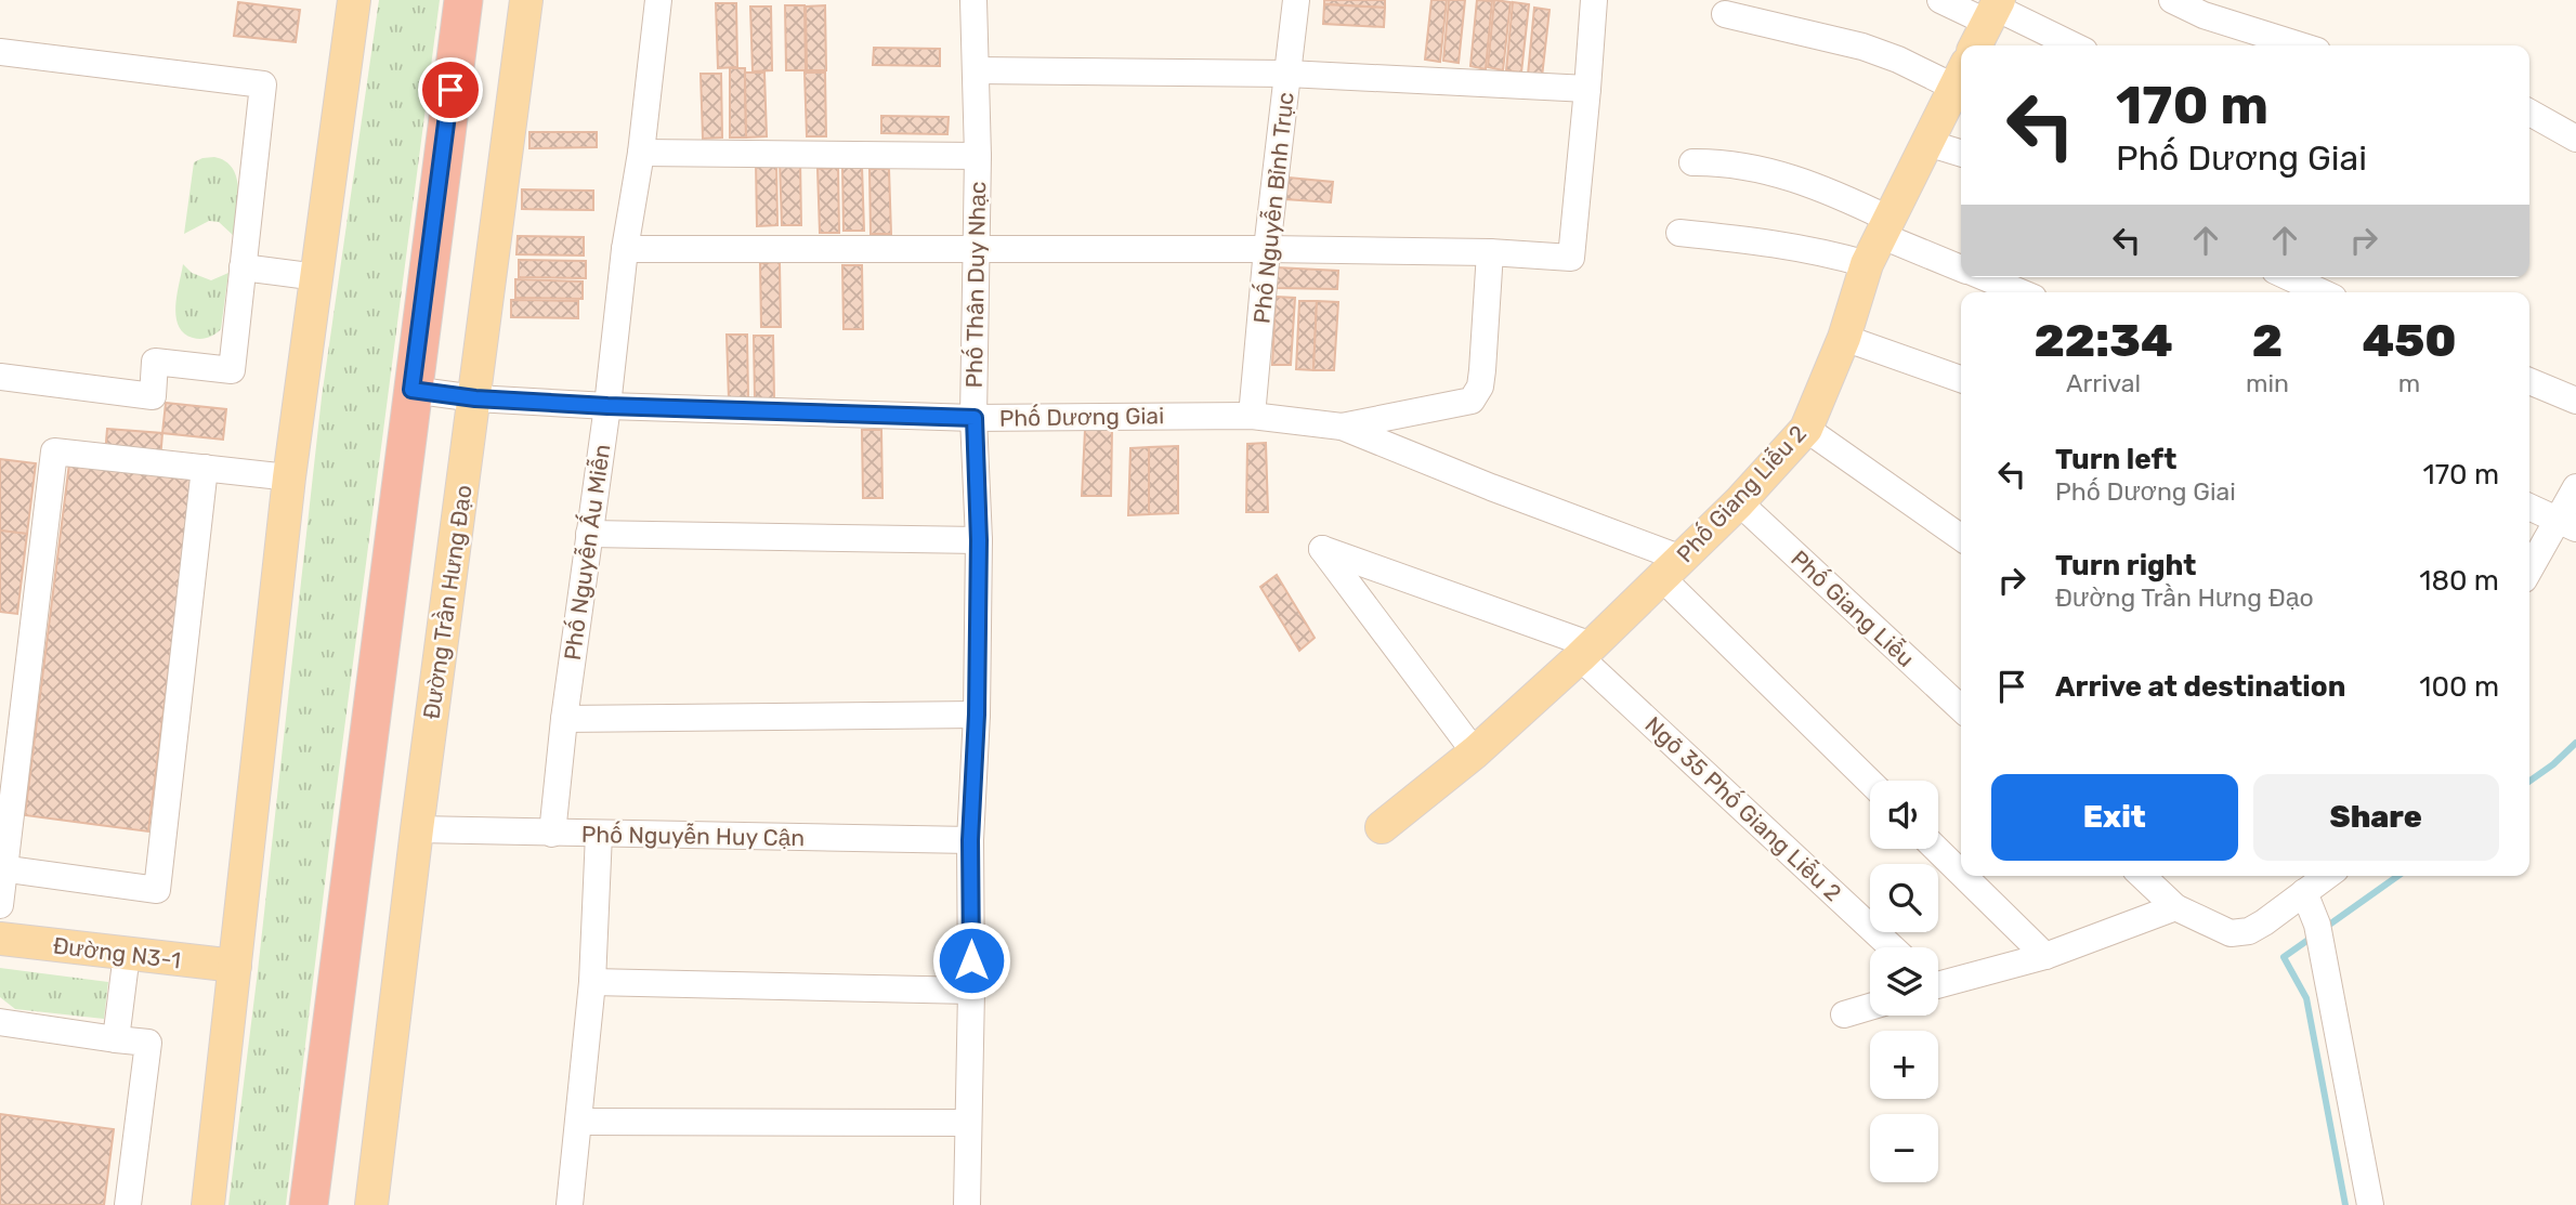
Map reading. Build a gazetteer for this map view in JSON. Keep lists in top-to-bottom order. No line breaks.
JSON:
{"streets":{"main road":["Phố Giang Liễu 2","Đường Trần Hưng Đạo","Đường N3-1"],"street":["Phố Nguyễn Bỉnh Trục","Phố Thân Duy Nhạc","Phố Dương Giai","Phố Nguyễn Ấu Miễn","Phố Giang Liễu","Ngõ 35 Phố Giang Liễu 2","Phố Nguyễn Huy Cận"]},"crossings":[["Phố Nguyễn Bỉnh Trục","Phố Dương Giai"],["Phố Thân Duy Nhạc","Phố Dương Giai"],["Phố Thân Duy Nhạc","Phố Nguyễn Huy Cận"],["Phố Dương Giai","Phố Giang Liễu 2"],["Phố Dương Giai","Phố Nguyễn Ấu Miễn"],["Phố Dương Giai","Đường Trần Hưng Đạo"],["Phố Giang Liễu 2","Phố Giang Liễu"],["Phố Giang Liễu 2","Ngõ 35 Phố Giang Liễu 2"],["Phố Nguyễn Ấu Miễn","Phố Nguyễn Huy Cận"],["Đường Trần Hưng Đạo","Phố Nguyễn Huy Cận"]],"page":{"turn":["170 m","Phố Dương Giai"],"eta":["22:34","Arrival","2","min","450","m"],"list":[{"name":"Turn left","note":"Phố Dương Giai","value":"170 m"},{"name":"Turn right","note":"Đường Trần Hưng Đạo","value":"180 m"},{"name":"Arrive at destination","value":"100 m"}],"buttons":["Exit","Share"],"map_buttons":["+","−"]}}
